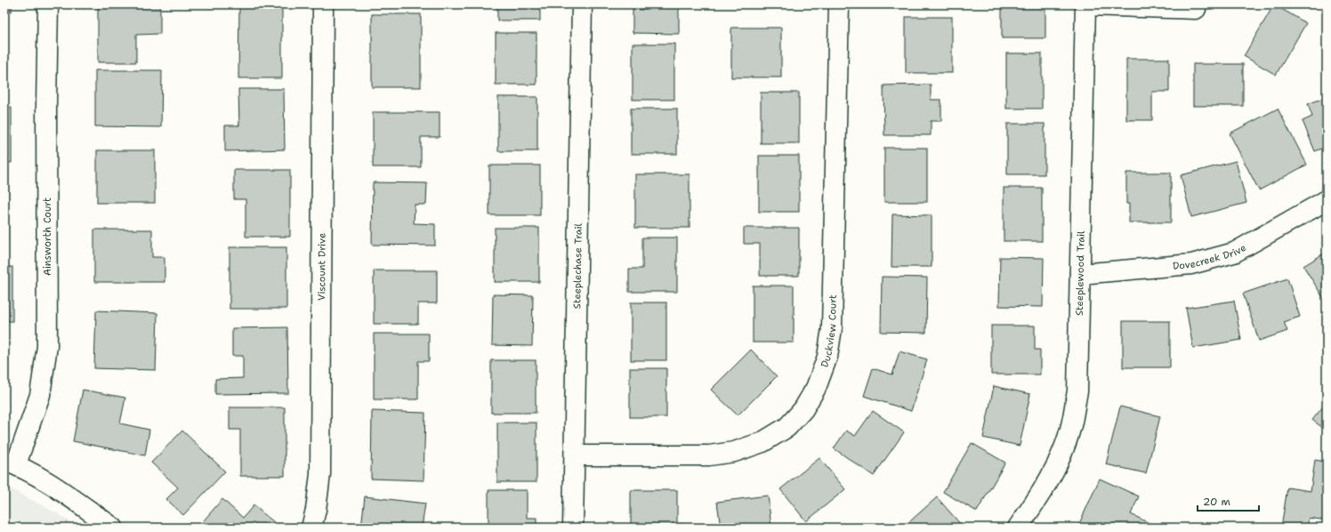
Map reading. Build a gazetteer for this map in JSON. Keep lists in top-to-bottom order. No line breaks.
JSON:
{"streets":{"street":["Ainsworth Court","Dovecreek Drive","Steeplechase Trail","Viscount Drive","Steeplewood Trail","Duckview Court"]},"crossings":[["Dovecreek Drive","Steeplewood Trail"],["Steeplechase Trail","Duckview Court"]],"scale_bar":"20 m"}
